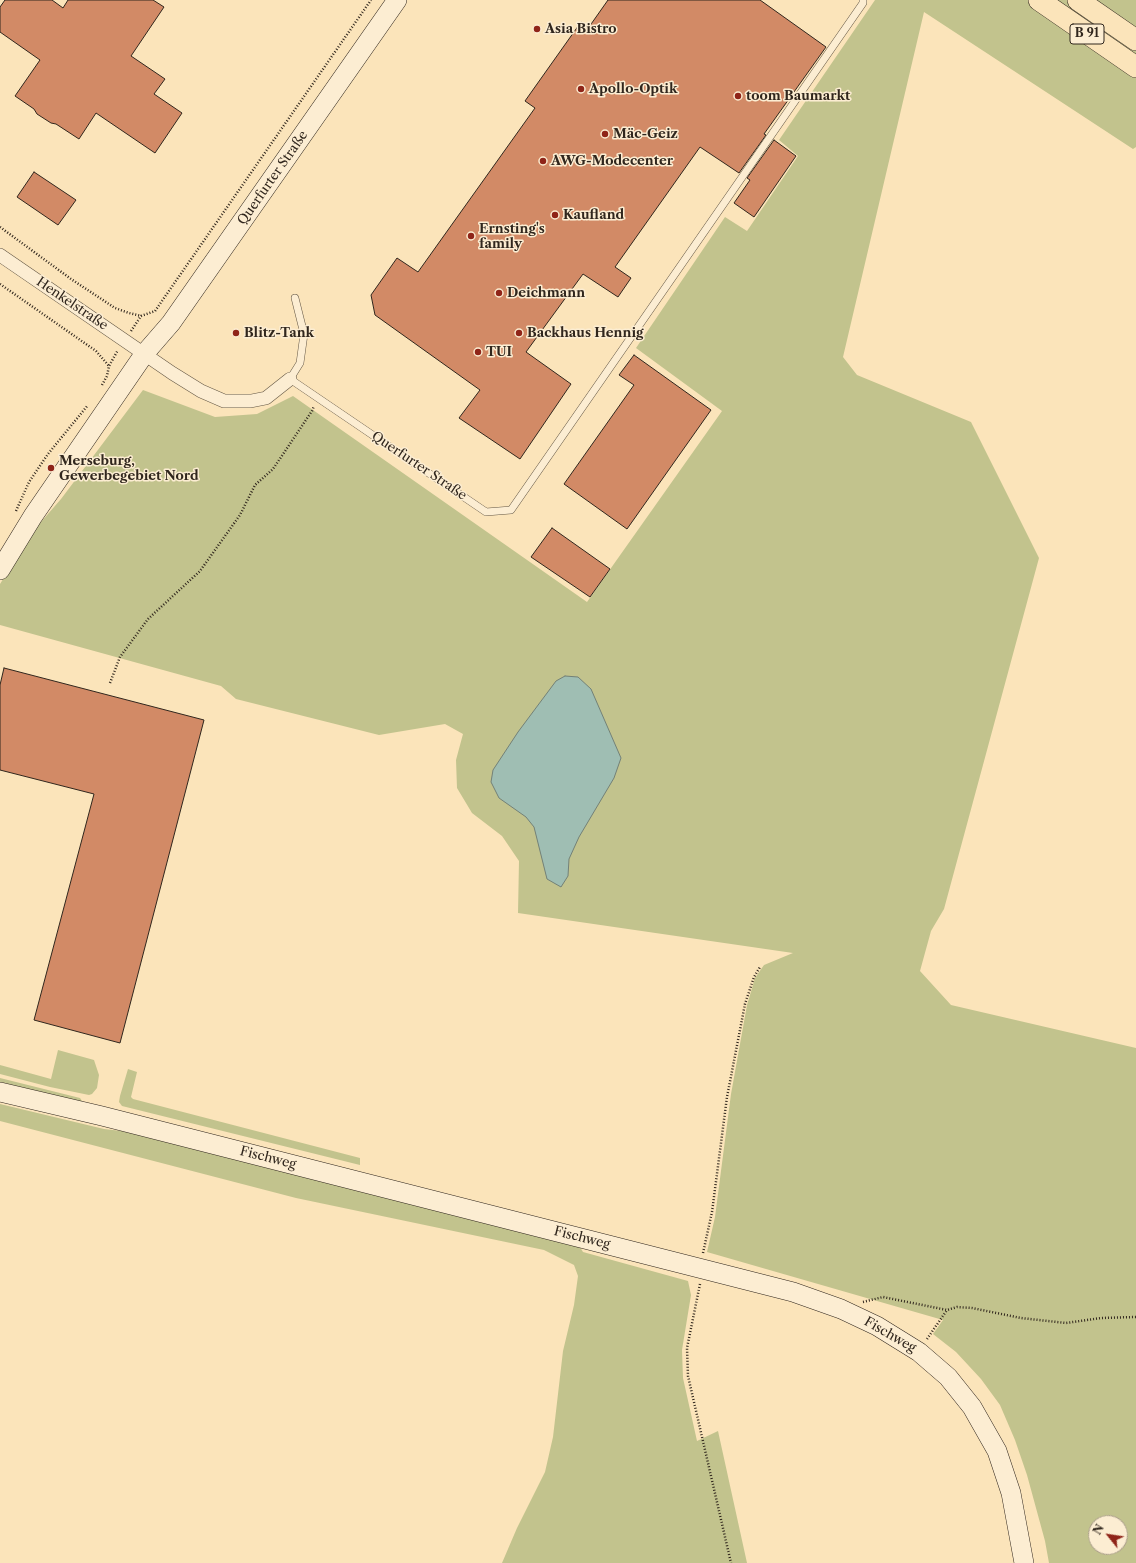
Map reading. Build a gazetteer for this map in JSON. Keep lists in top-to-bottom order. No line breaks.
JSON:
{"streets":{"main road":["B 91"],"street":["Querfurter Straße","Henkelstraße","Fischweg"]},"crossings":[["Querfurter Straße","Henkelstraße"]],"places":["Asia Bistro","Apollo-Optik","toom Baumarkt","Mäc-Geiz","AWG-Modecenter","Kaufland","Ernsting's family","Deichmann","Blitz-Tank","Backhaus Hennig","TUI","Merseburg, Gewerbegebiet Nord"],"north":"top left"}
